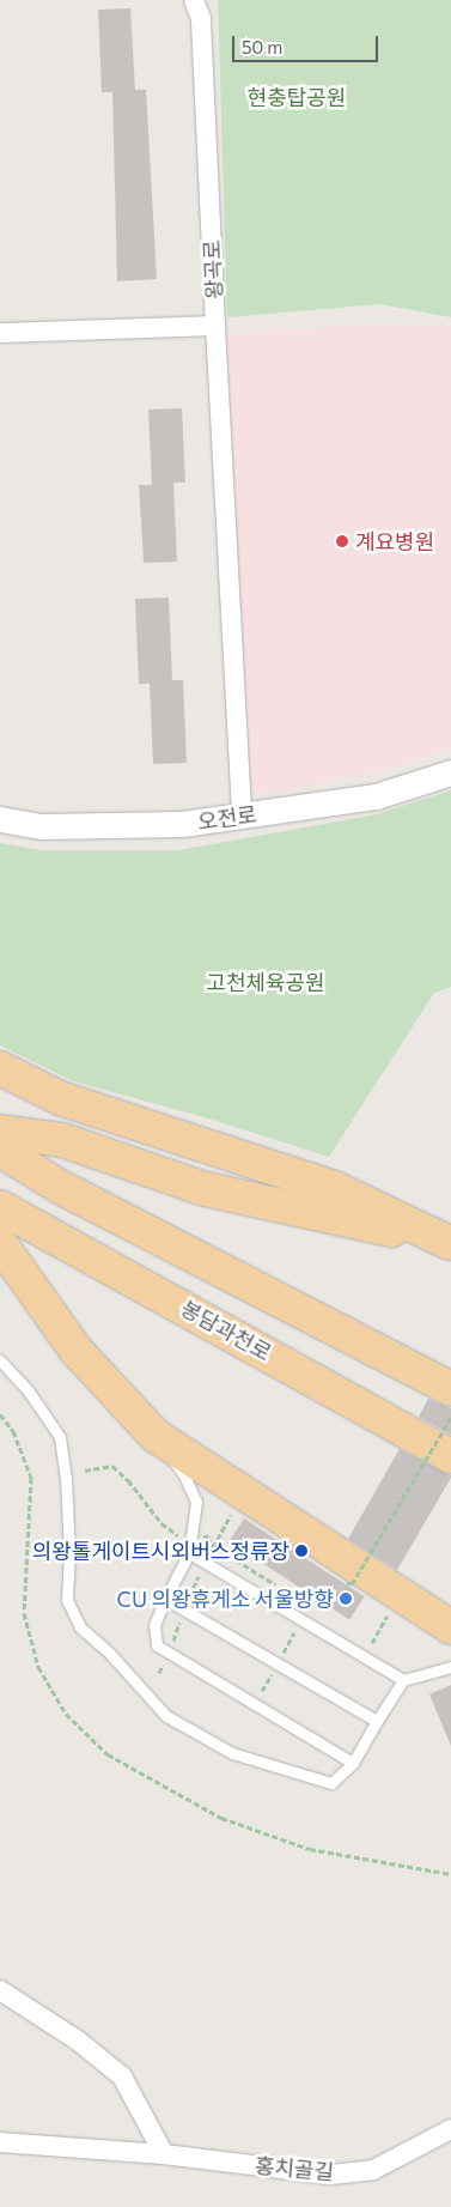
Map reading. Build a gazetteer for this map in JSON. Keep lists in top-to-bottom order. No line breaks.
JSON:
{"streets":{"highway":["봉담과천로"],"street":["왕곡로","오전로","홍치골길"]},"parks":["현충탑공원","고천체육공원"],"places":["계요병원","의왕톨게이트시외버스정류장","CU 의왕휴게소 서울방향"],"scale_bar":"50 m"}
